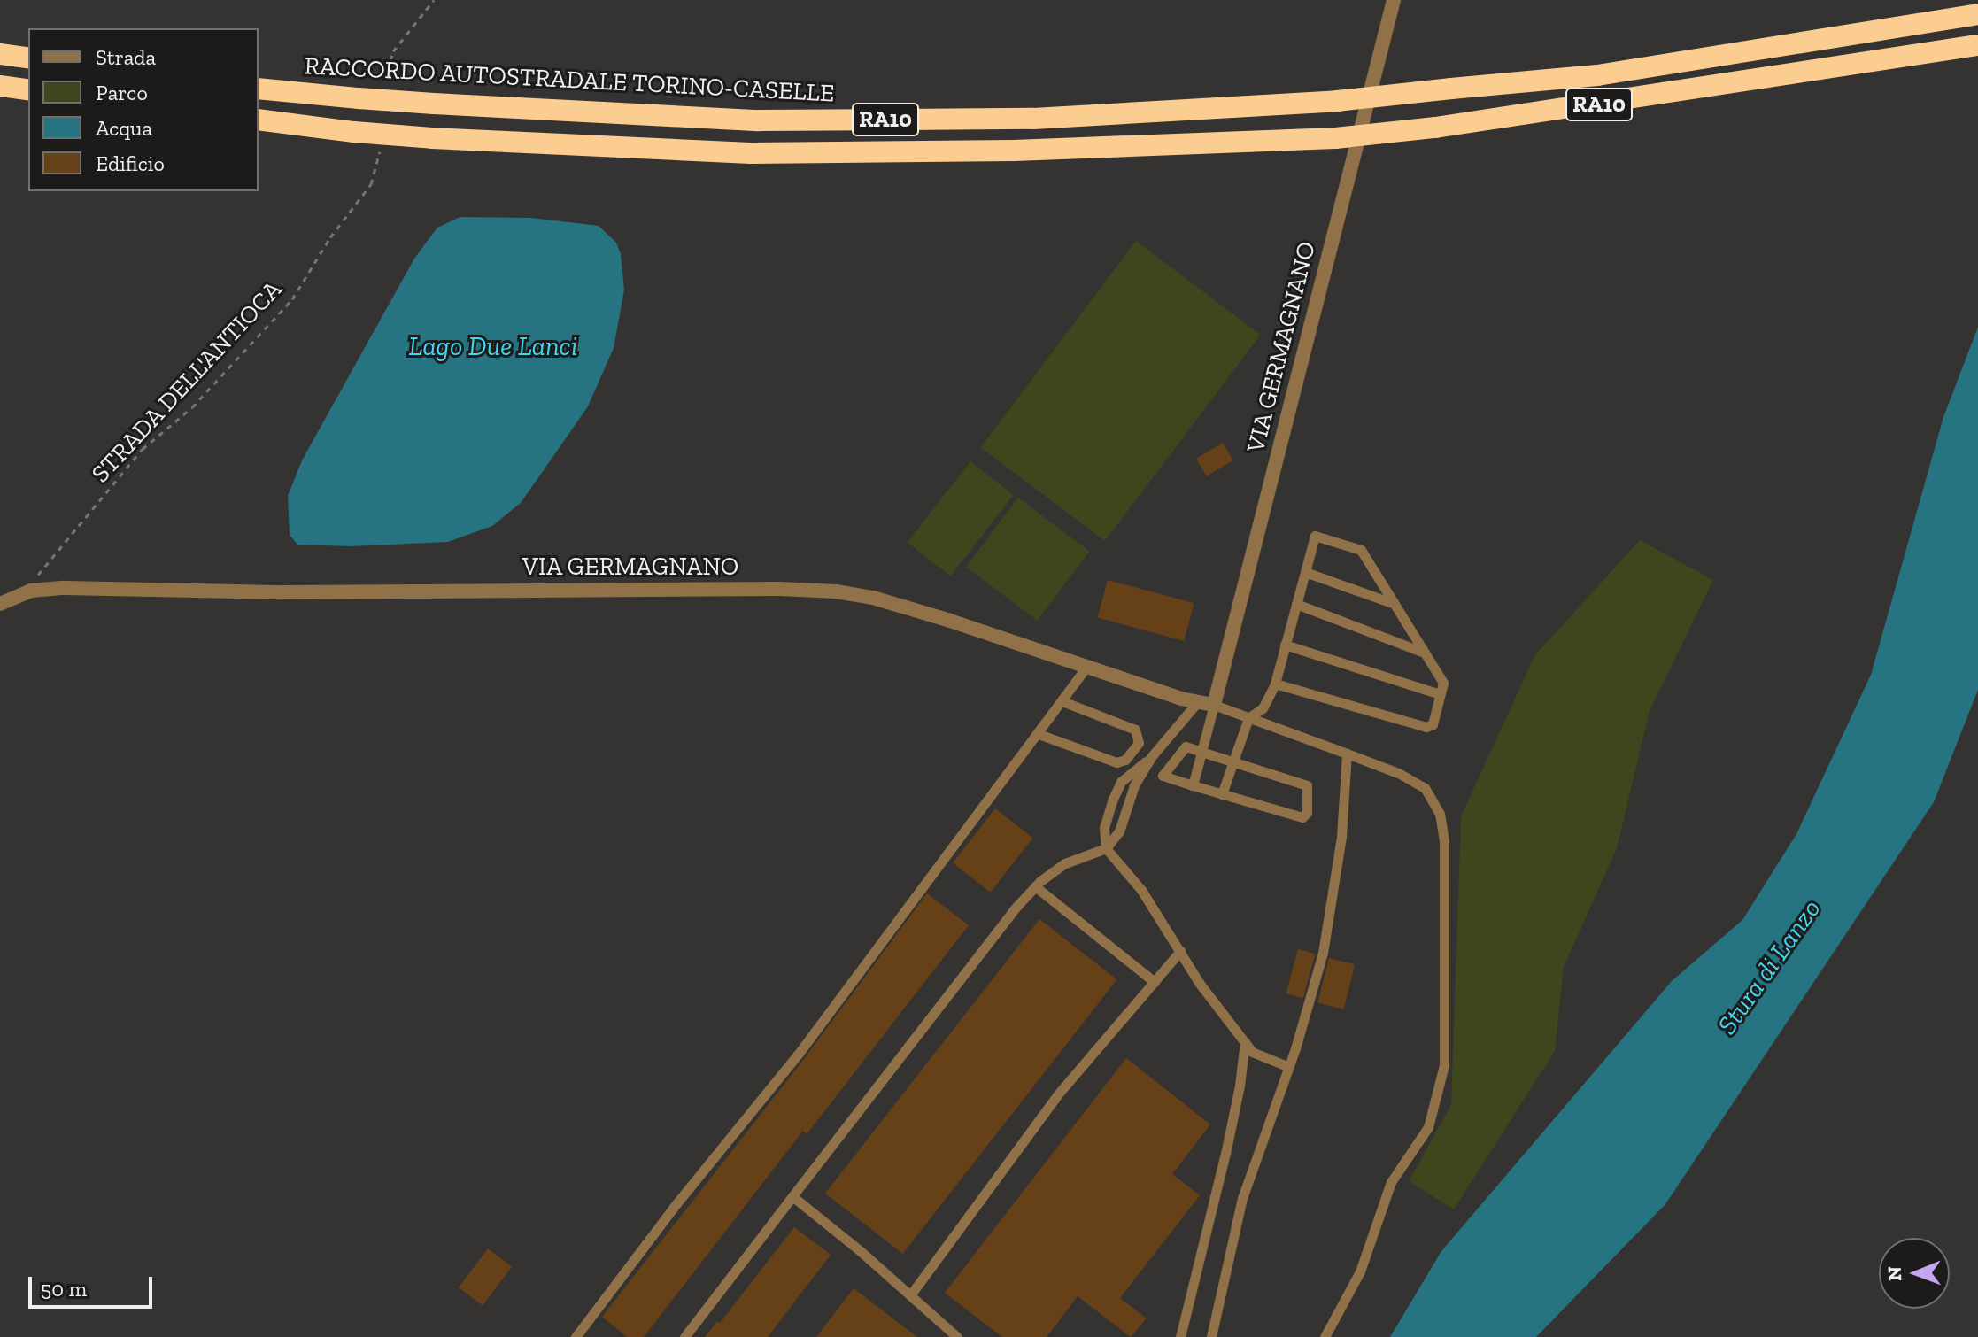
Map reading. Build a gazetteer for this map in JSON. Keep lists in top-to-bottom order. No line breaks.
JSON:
{"streets":{"highway":["RACCORDO AUTOSTRADALE TORINO-CASELLE","RA10"],"street":["VIA GERMAGNANO"],"path":["STRADA DELL'ANTIOCA"]},"crossings":[["VIA GERMAGNANO","STRADA DELL'ANTIOCA"]],"water":["Lago Due Lanci","Stura di Lanzo"],"legend":["Strada","Parco","Acqua","Edificio"],"scale_bar":"50 m","north":"left"}
